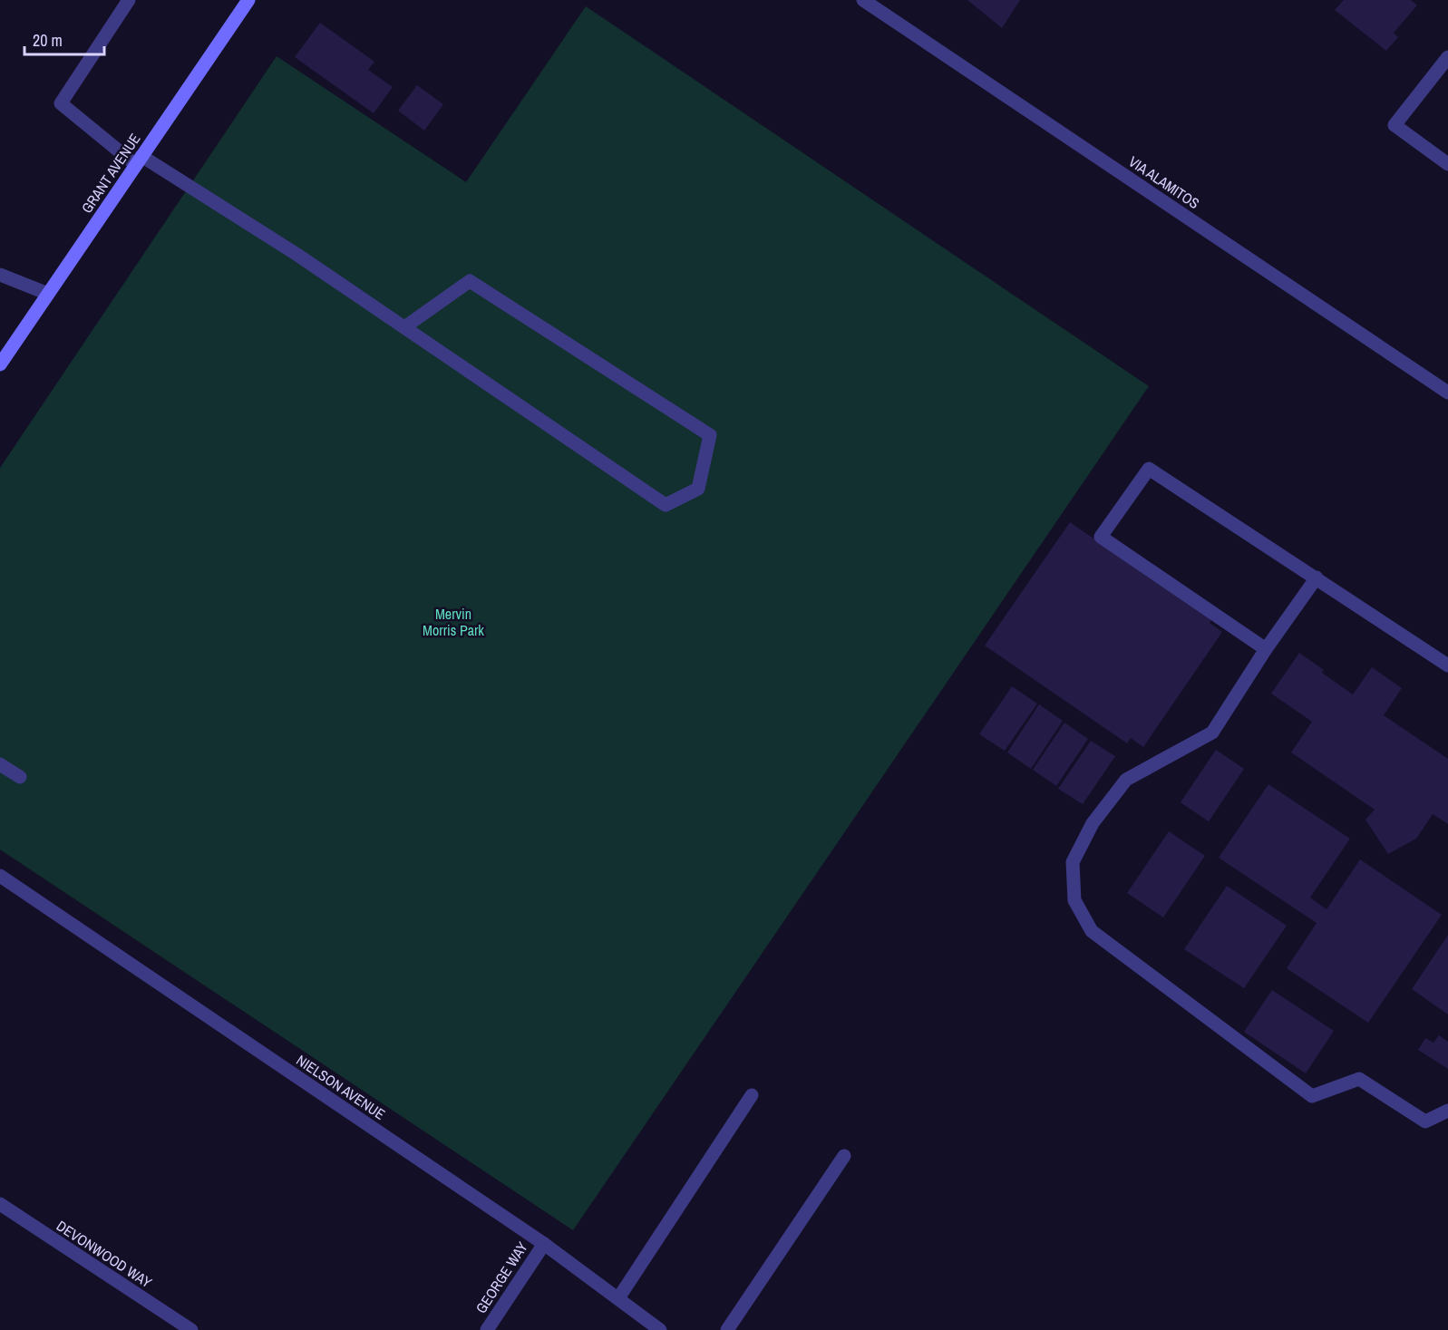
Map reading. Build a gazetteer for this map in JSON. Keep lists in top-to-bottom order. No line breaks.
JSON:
{"streets":{"main road":["GRANT AVENUE"],"street":["VIA ALAMITOS","NIELSON AVENUE","DEVONWOOD WAY","GEORGE WAY"]},"crossings":[["NIELSON AVENUE","GEORGE WAY"]],"parks":["Mervin Morris Park"],"scale_bar":"20 m"}
